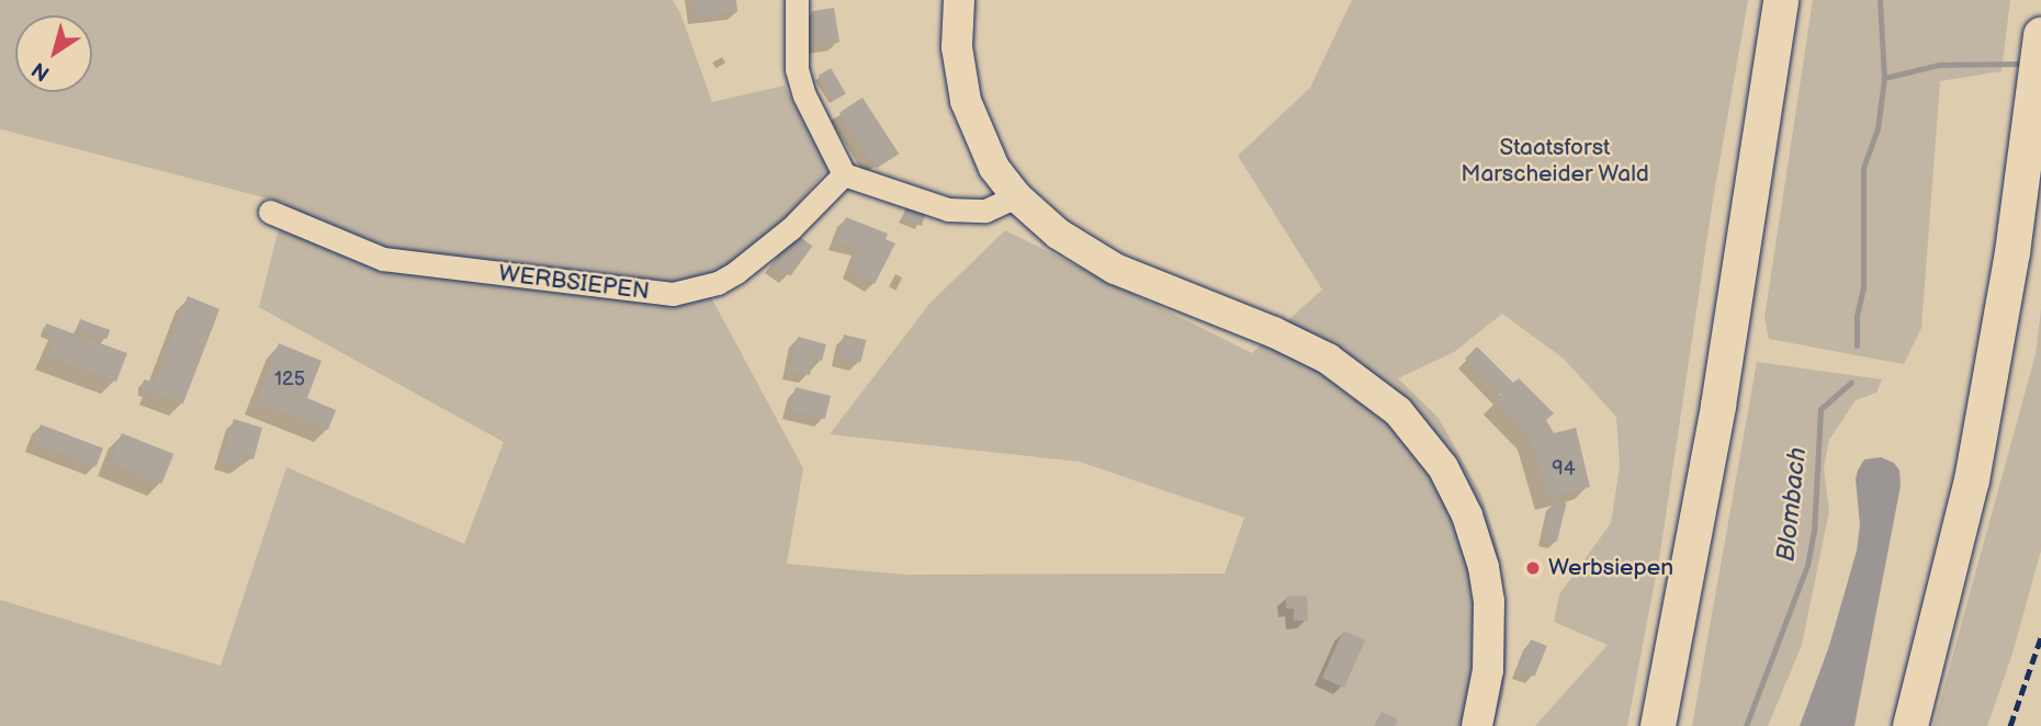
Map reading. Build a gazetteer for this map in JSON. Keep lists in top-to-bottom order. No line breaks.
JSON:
{"streets":{"street":["WERBSIEPEN"]},"water":["Blombach"],"parks":["Staatsforst Marscheider Wald"],"places":["Werbsiepen"],"house_numbers":["125","94"],"north":"bottom left"}
